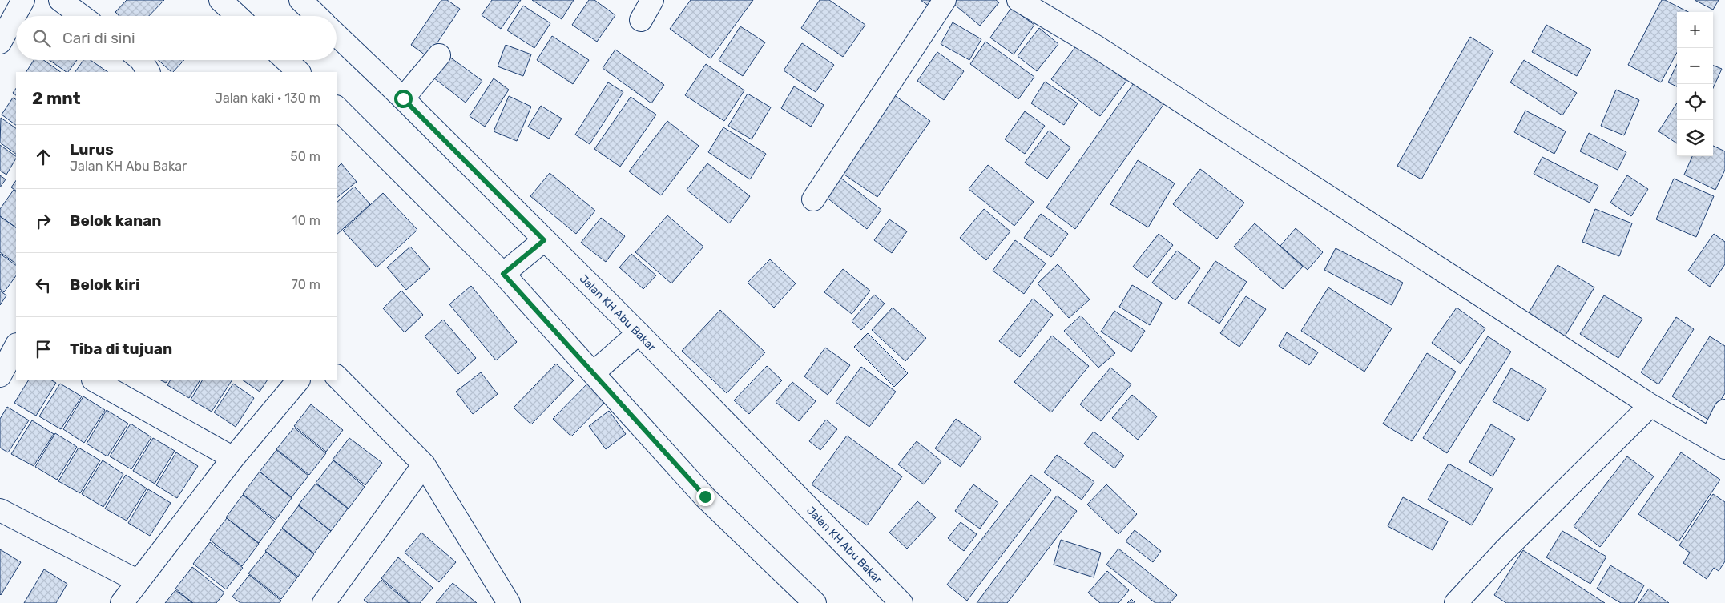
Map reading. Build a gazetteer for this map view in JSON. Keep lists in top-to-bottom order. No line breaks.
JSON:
{"streets":{"street":["Jalan KH Abu Bakar"]},"page":{"map_buttons":["+","−"],"search":"Cari di sini","heading":["2 mnt","Jalan kaki · 130 m"],"list":[["Lurus","Jalan KH Abu Bakar","50 m"],["Belok kanan","10 m"],["Belok kiri","70 m"],"Tiba di tujuan"]}}
